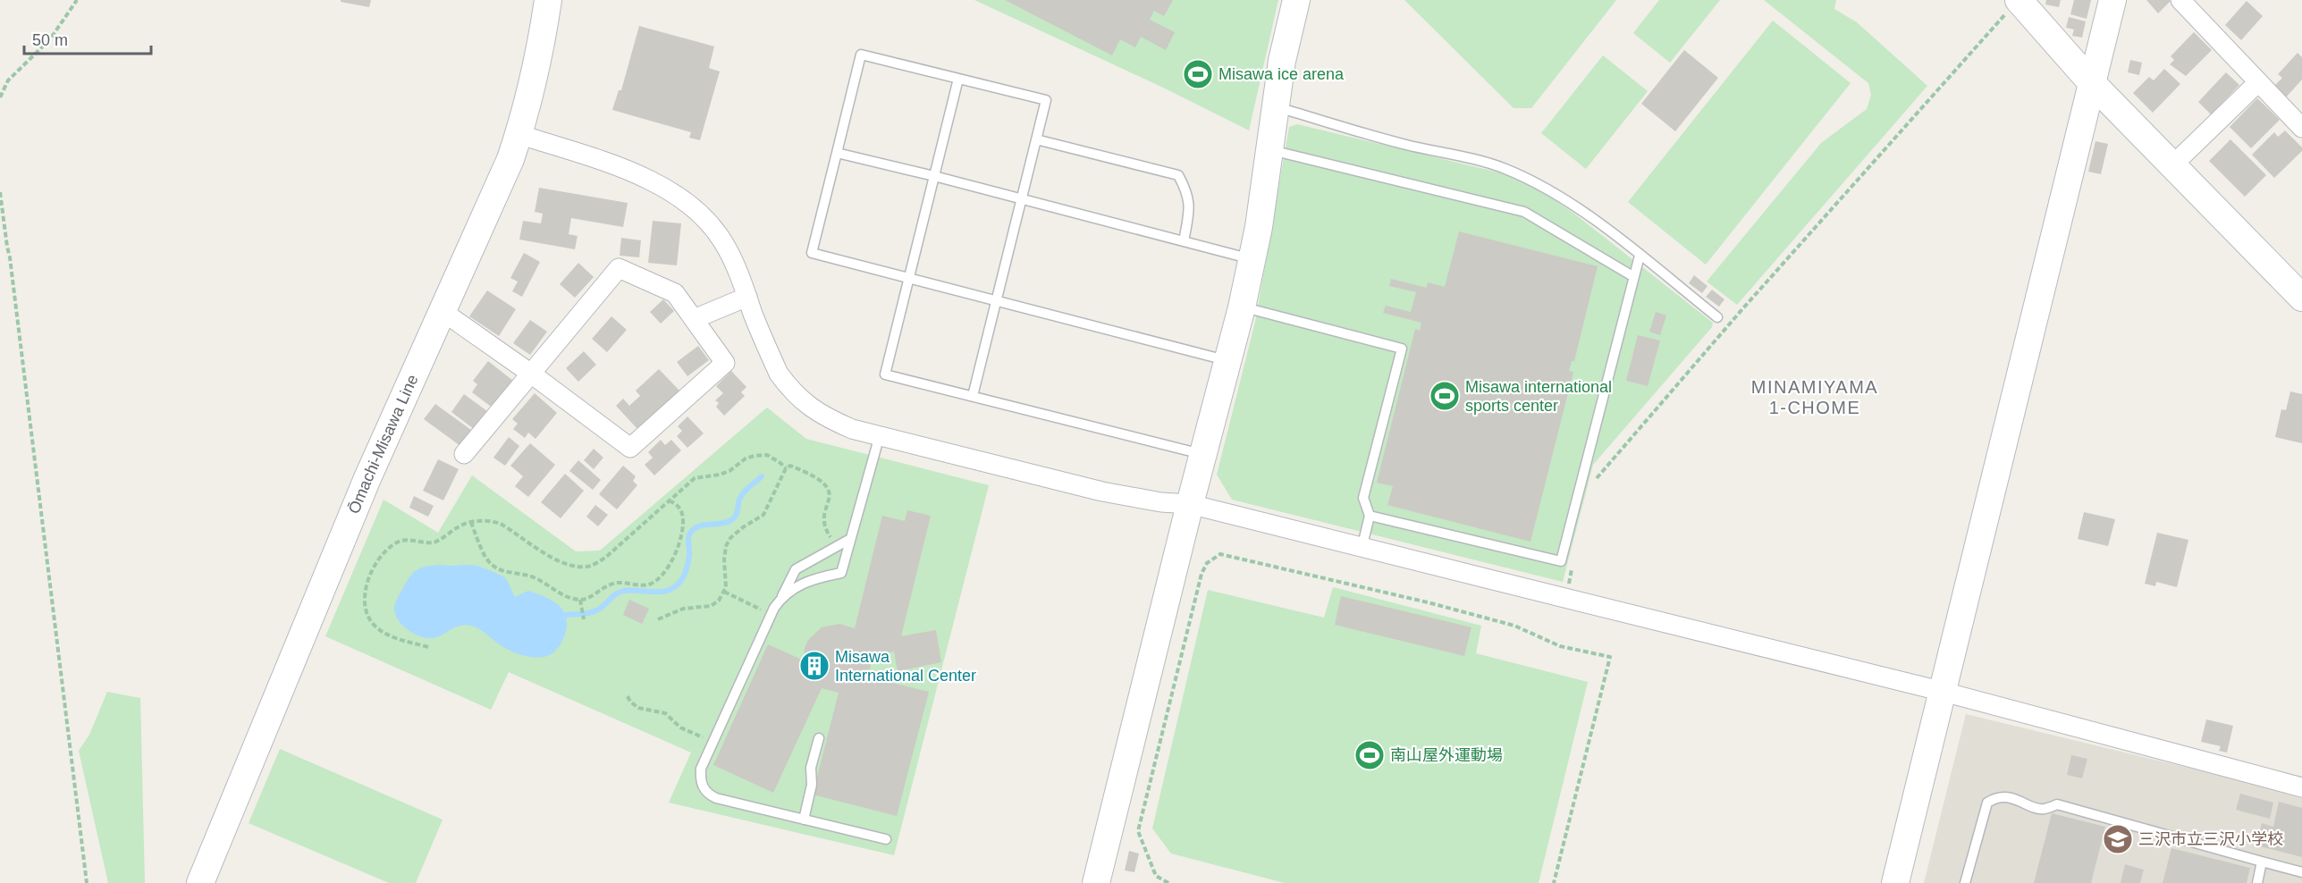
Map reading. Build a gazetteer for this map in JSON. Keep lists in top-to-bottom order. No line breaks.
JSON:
{"streets":{"street":["Ōmachi-Misawa Line"]},"districts":["MINAMIYAMA 1-CHOME"],"places":{"sports":["Misawa ice arena","Misawa international sports center","南山屋外運動場"],"building":["Misawa International Center"],"school or university":["三沢市立三沢小学校"]},"scale_bar":"50 m"}
